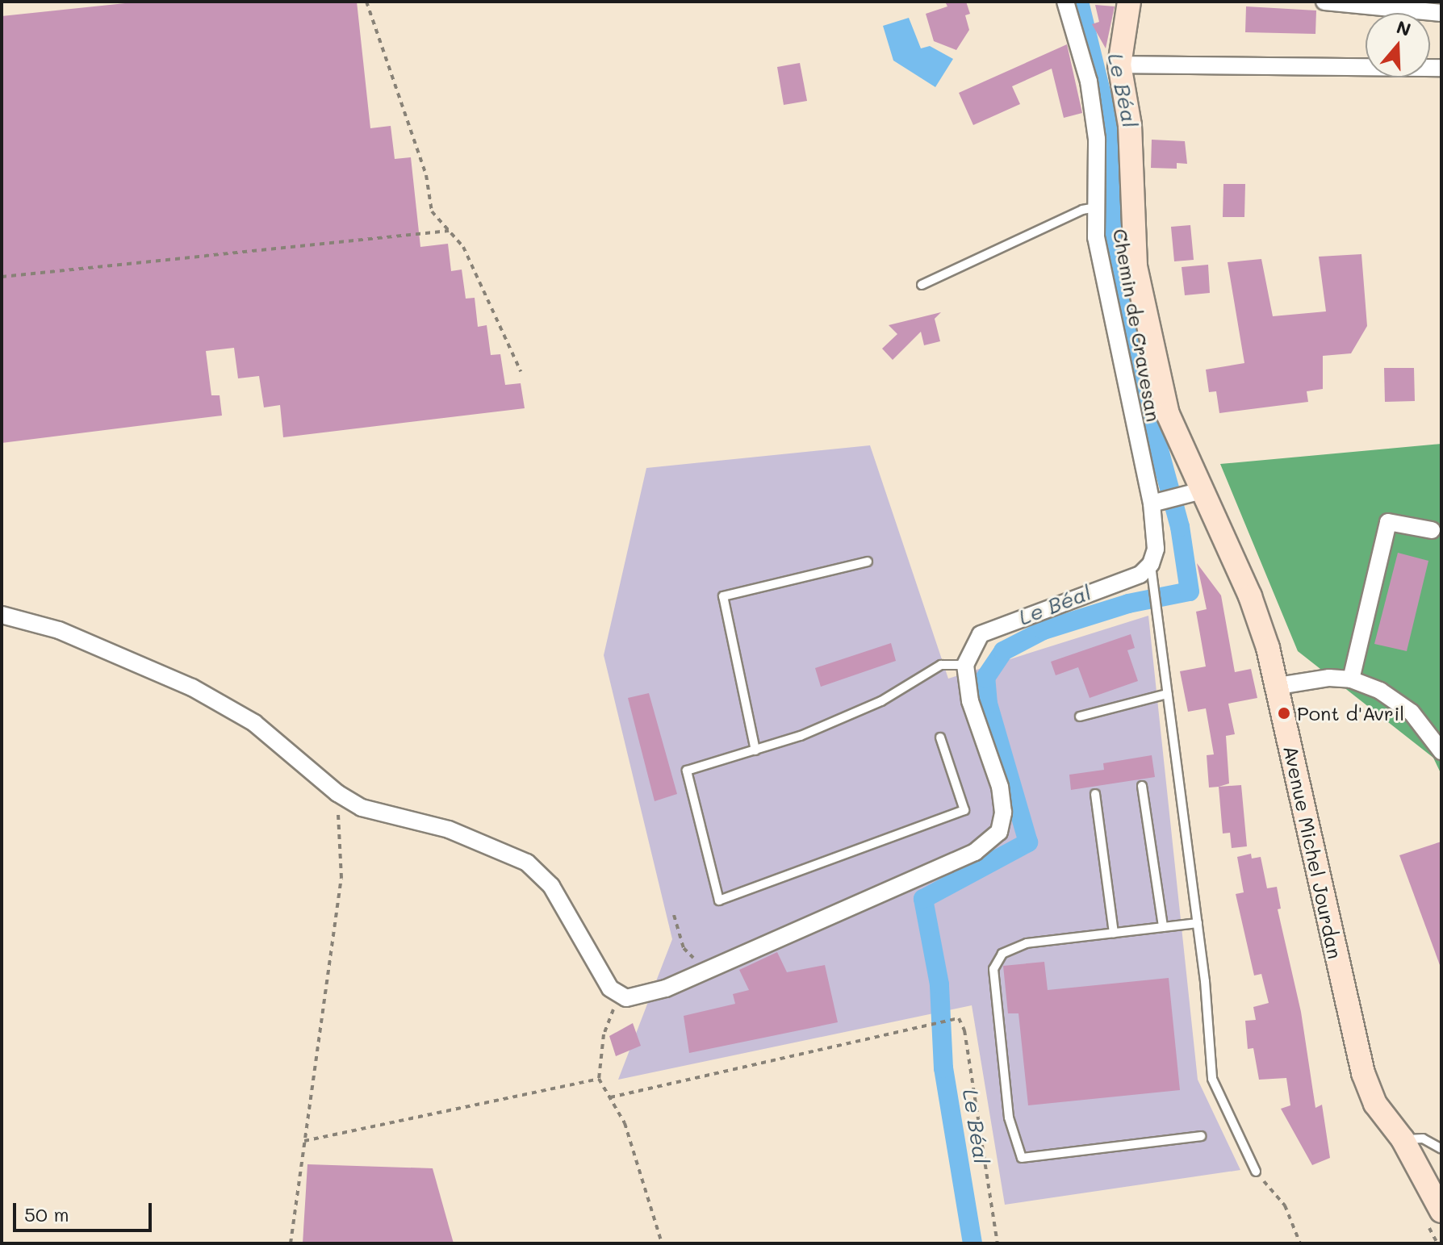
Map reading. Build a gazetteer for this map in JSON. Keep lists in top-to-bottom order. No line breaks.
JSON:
{"streets":{"main road":["Avenue Michel Jourdan"],"street":["Chemin de Cravesan"]},"water":["Le Béal"],"places":["Pont d'Avril"],"scale_bar":"50 m","north":"top"}
